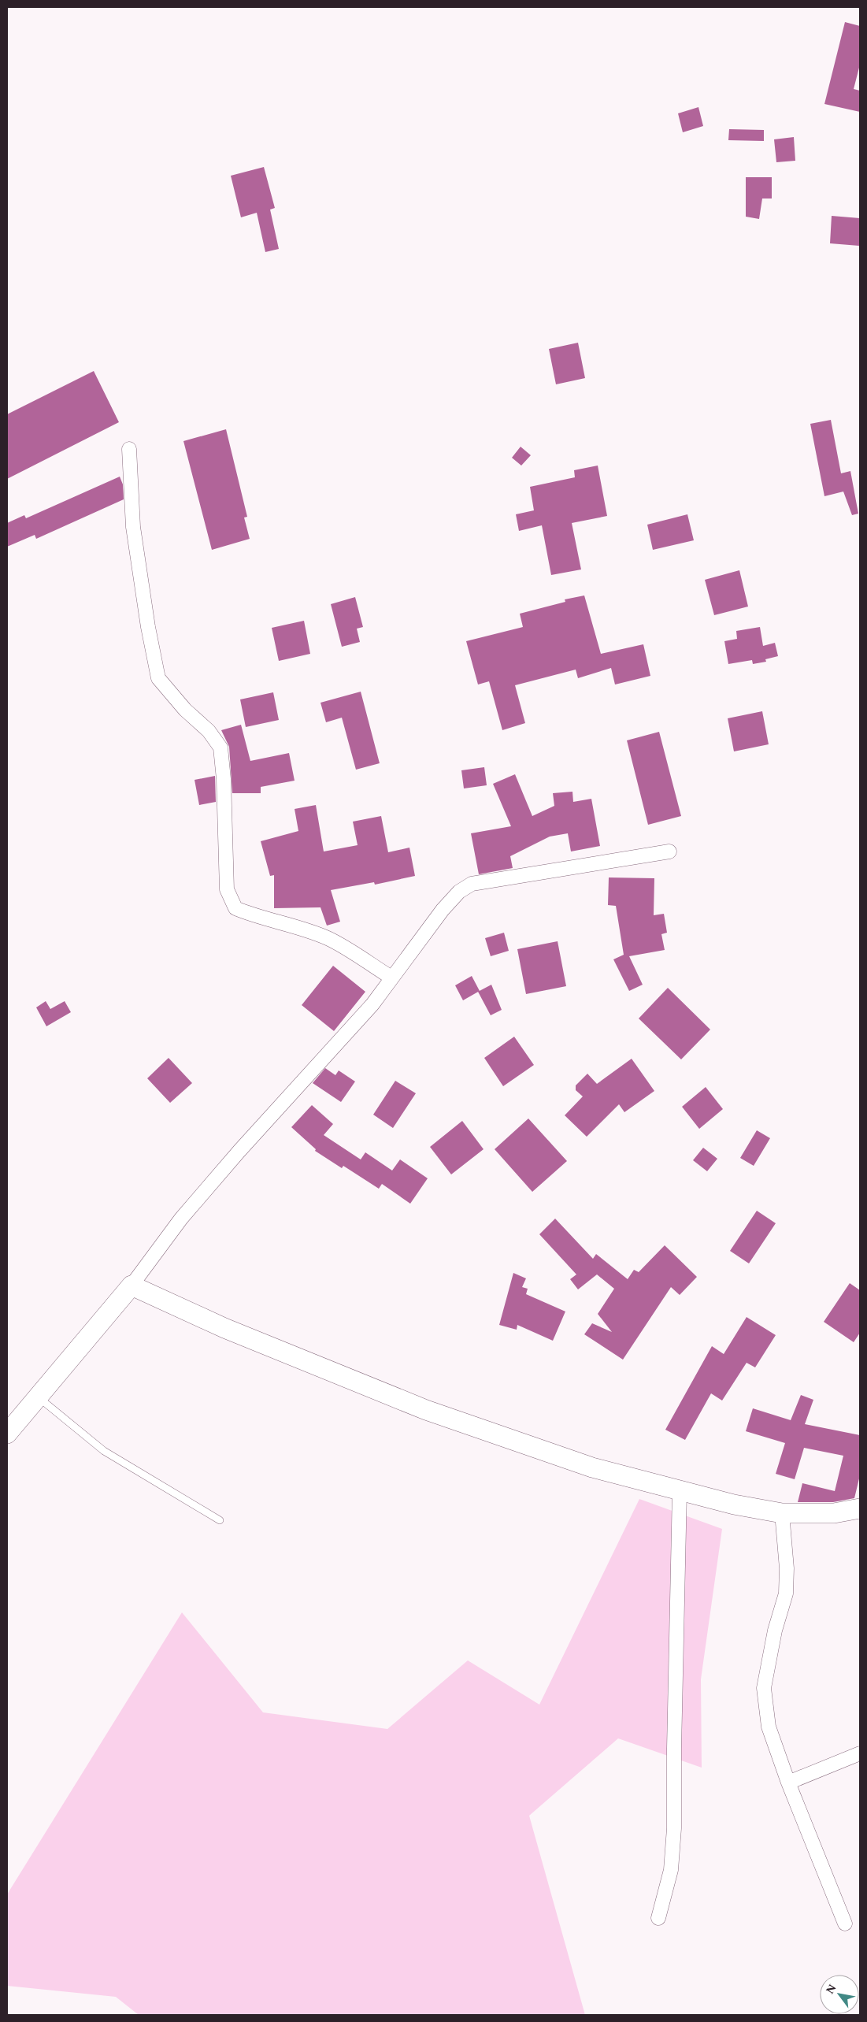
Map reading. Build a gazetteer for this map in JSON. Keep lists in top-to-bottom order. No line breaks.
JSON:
{"north":"top left"}
